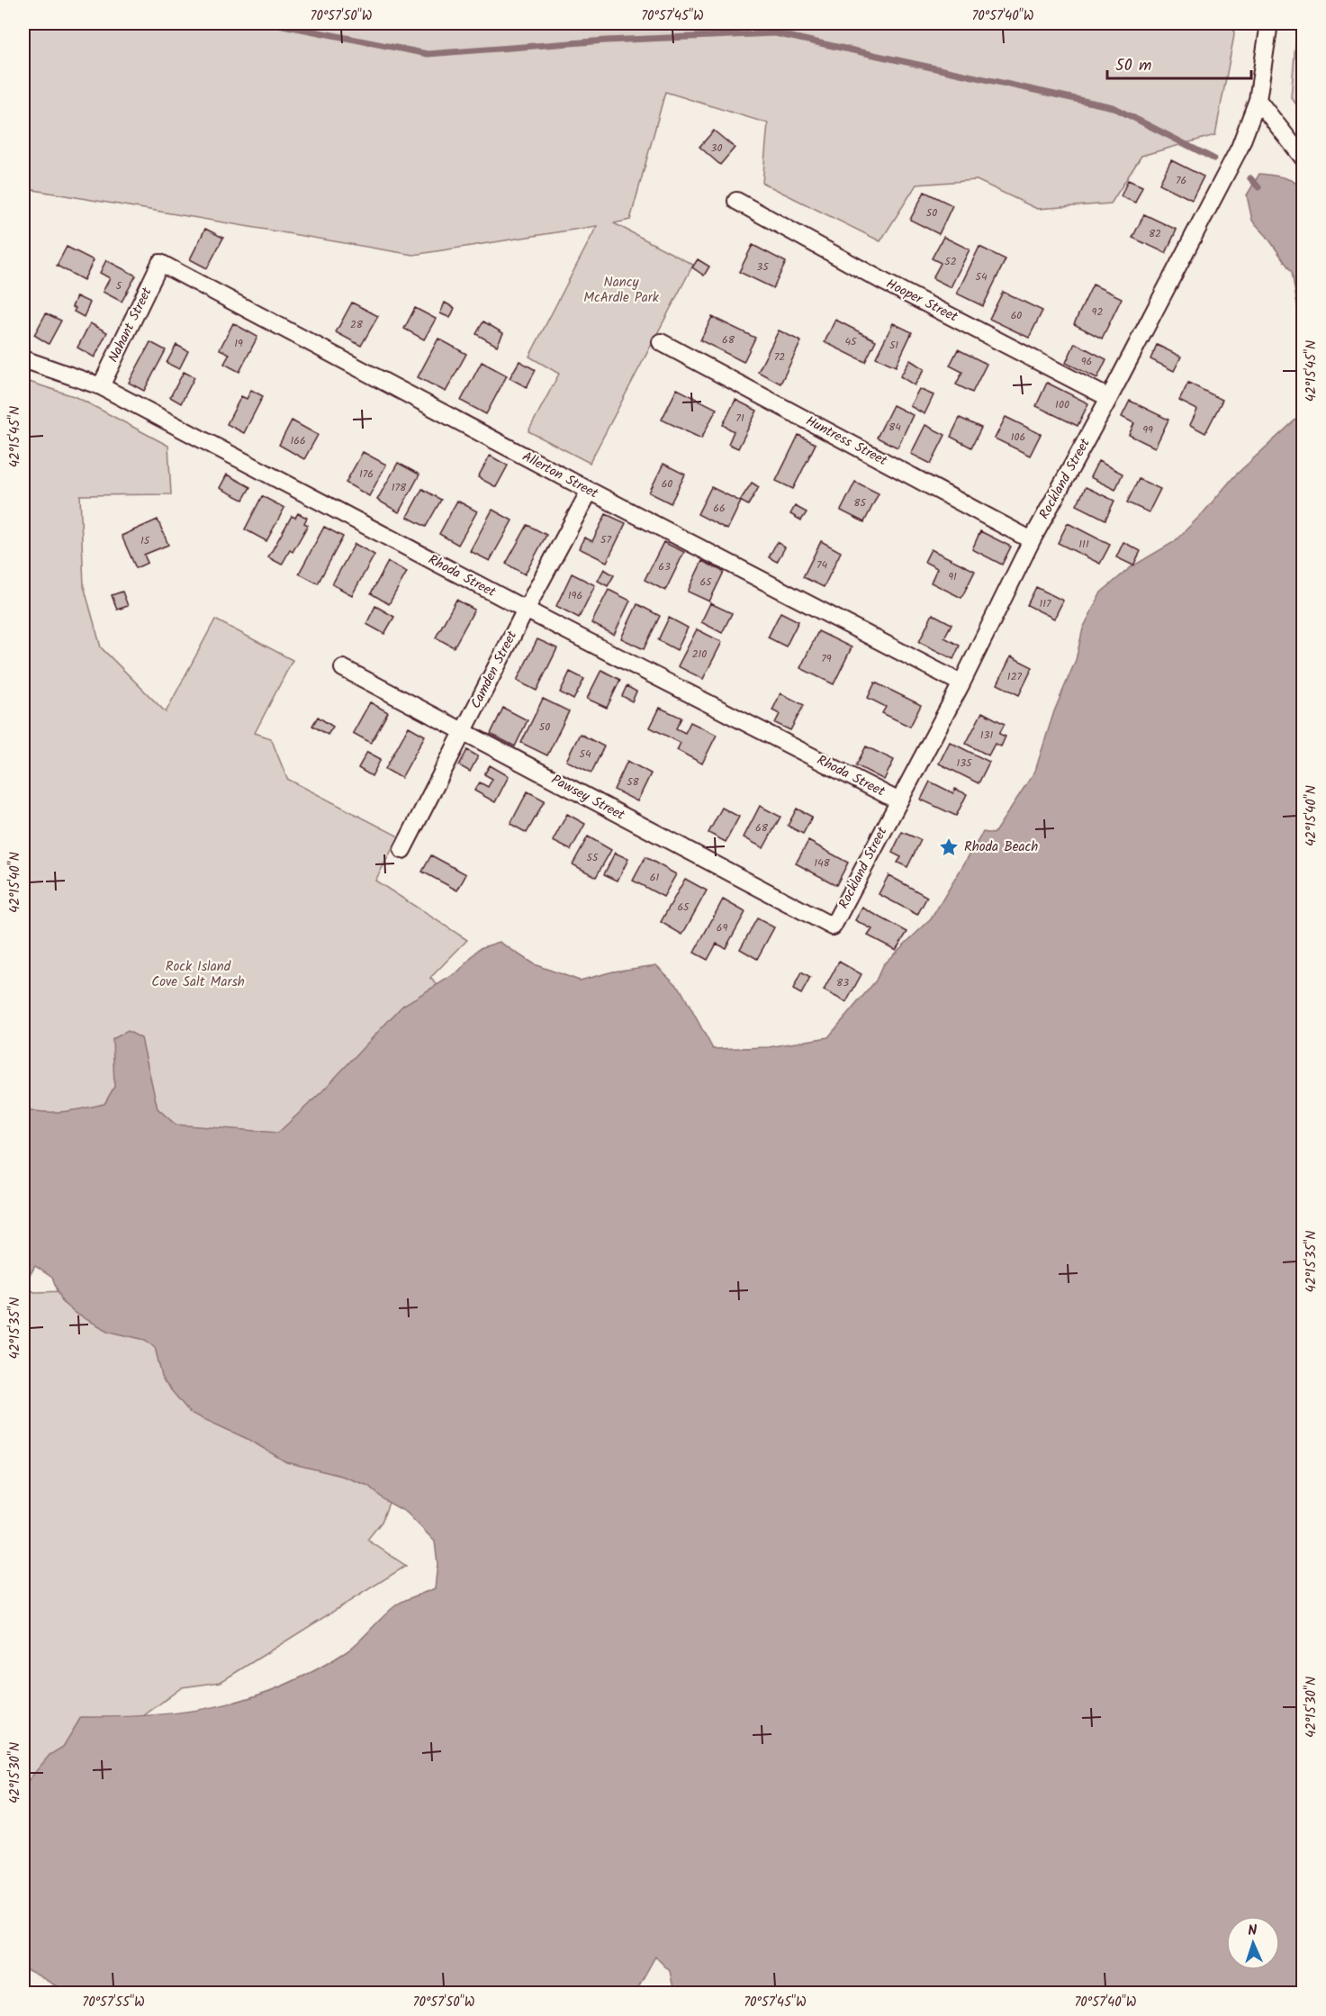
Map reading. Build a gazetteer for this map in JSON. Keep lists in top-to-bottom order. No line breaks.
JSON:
{"streets":{"street":["Hooper Street","Nahant Street","Huntress Street","Allerton Street","Rockland Street","Rhoda Street","Camden Street","Pawsey Street"]},"crossings":[["Hooper Street","Rockland Street"],["Nahant Street","Allerton Street"],["Nahant Street","Rhoda Street"],["Huntress Street","Rockland Street"],["Allerton Street","Rockland Street"],["Allerton Street","Camden Street"],["Rockland Street","Rhoda Street"],["Rockland Street","Pawsey Street"],["Rhoda Street","Camden Street"],["Camden Street","Pawsey Street"]],"parks":["Nancy McArdle Park","Rock Island Cove Salt Marsh"],"places":{"place":["Rhoda Beach"]},"house_numbers":["30","76","50","82","52","35","54","5","92","60","28","68","45","19","51","72","96","100","71","84","99","106","166","176","60","178","85","66","57","15","111","74","63","91","65","196","117","210","79","127","50","131","54","135","58","68","55","148","61","65","69","83"],"scale_bar":"50 m","north":"top","coordinates":["70°57'50\"W","70°57'45\"W","70°57'40\"W","42°15'45\"N","42°15'40\"N","42°15'35\"N","42°15'30\"N","70°57'55\"W"]}
